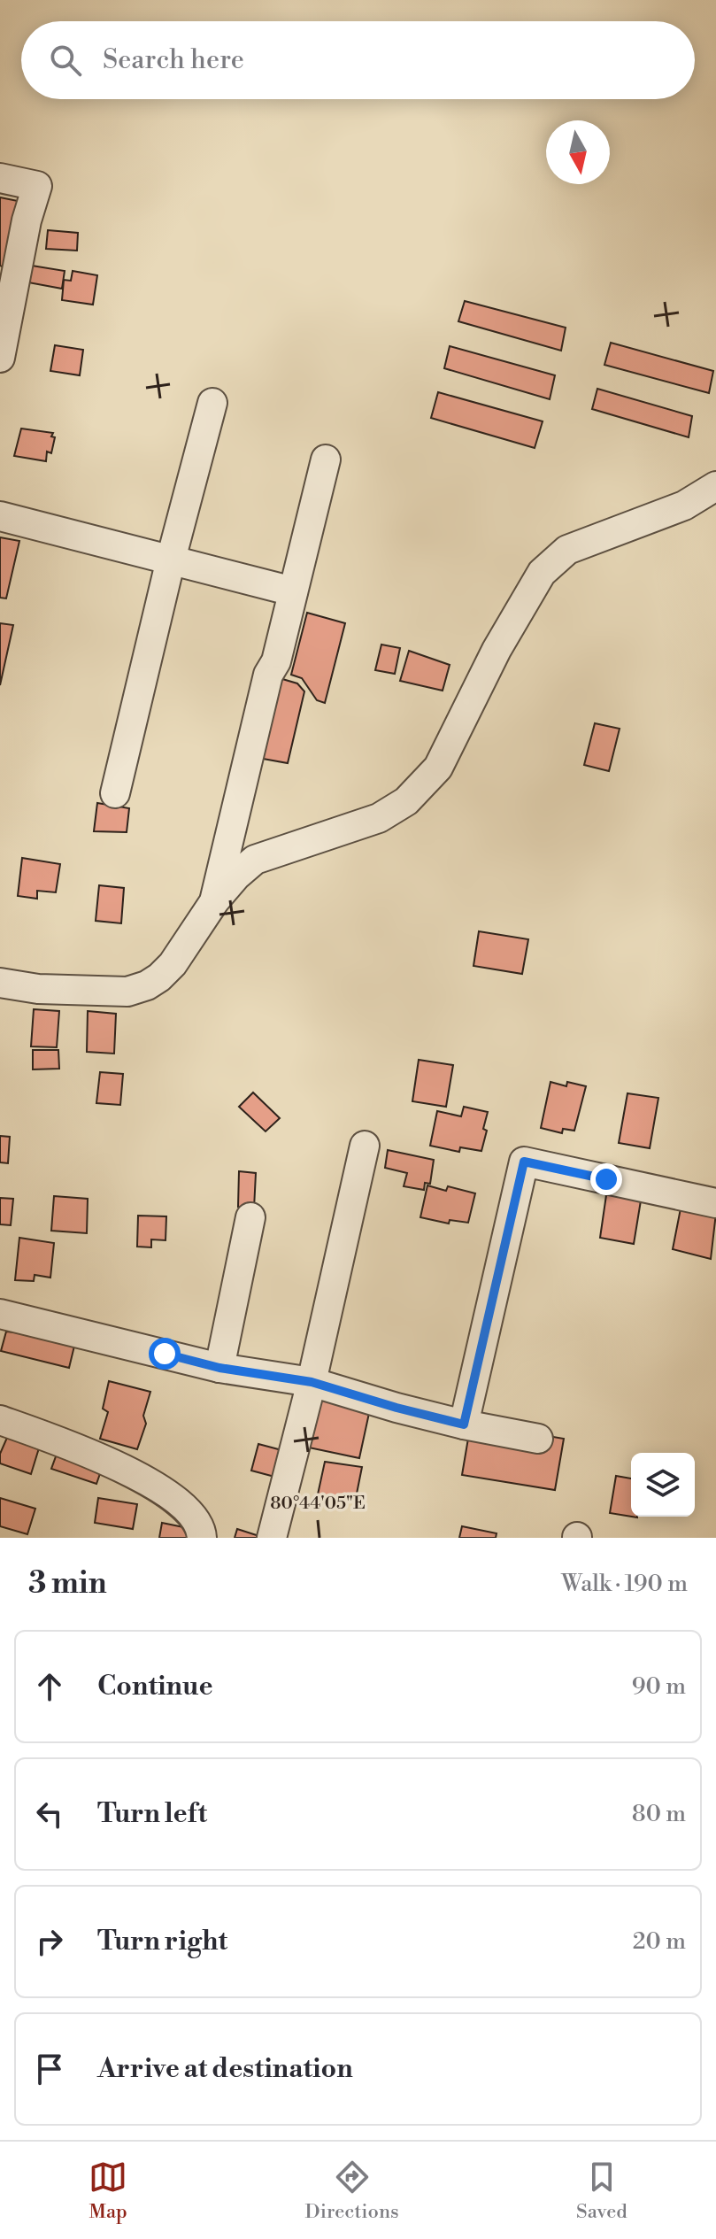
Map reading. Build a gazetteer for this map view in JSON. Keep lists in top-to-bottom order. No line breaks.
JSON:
{"north":"bottom","page":{"search":"Search here","heading":["3 min","Walk · 190 m"],"list":[["Continue","90 m"],["Turn left","80 m"],["Turn right","20 m"],"Arrive at destination"],"nav":["Map","Directions","Saved"]},"coordinates":["80°44'05\"E"]}
